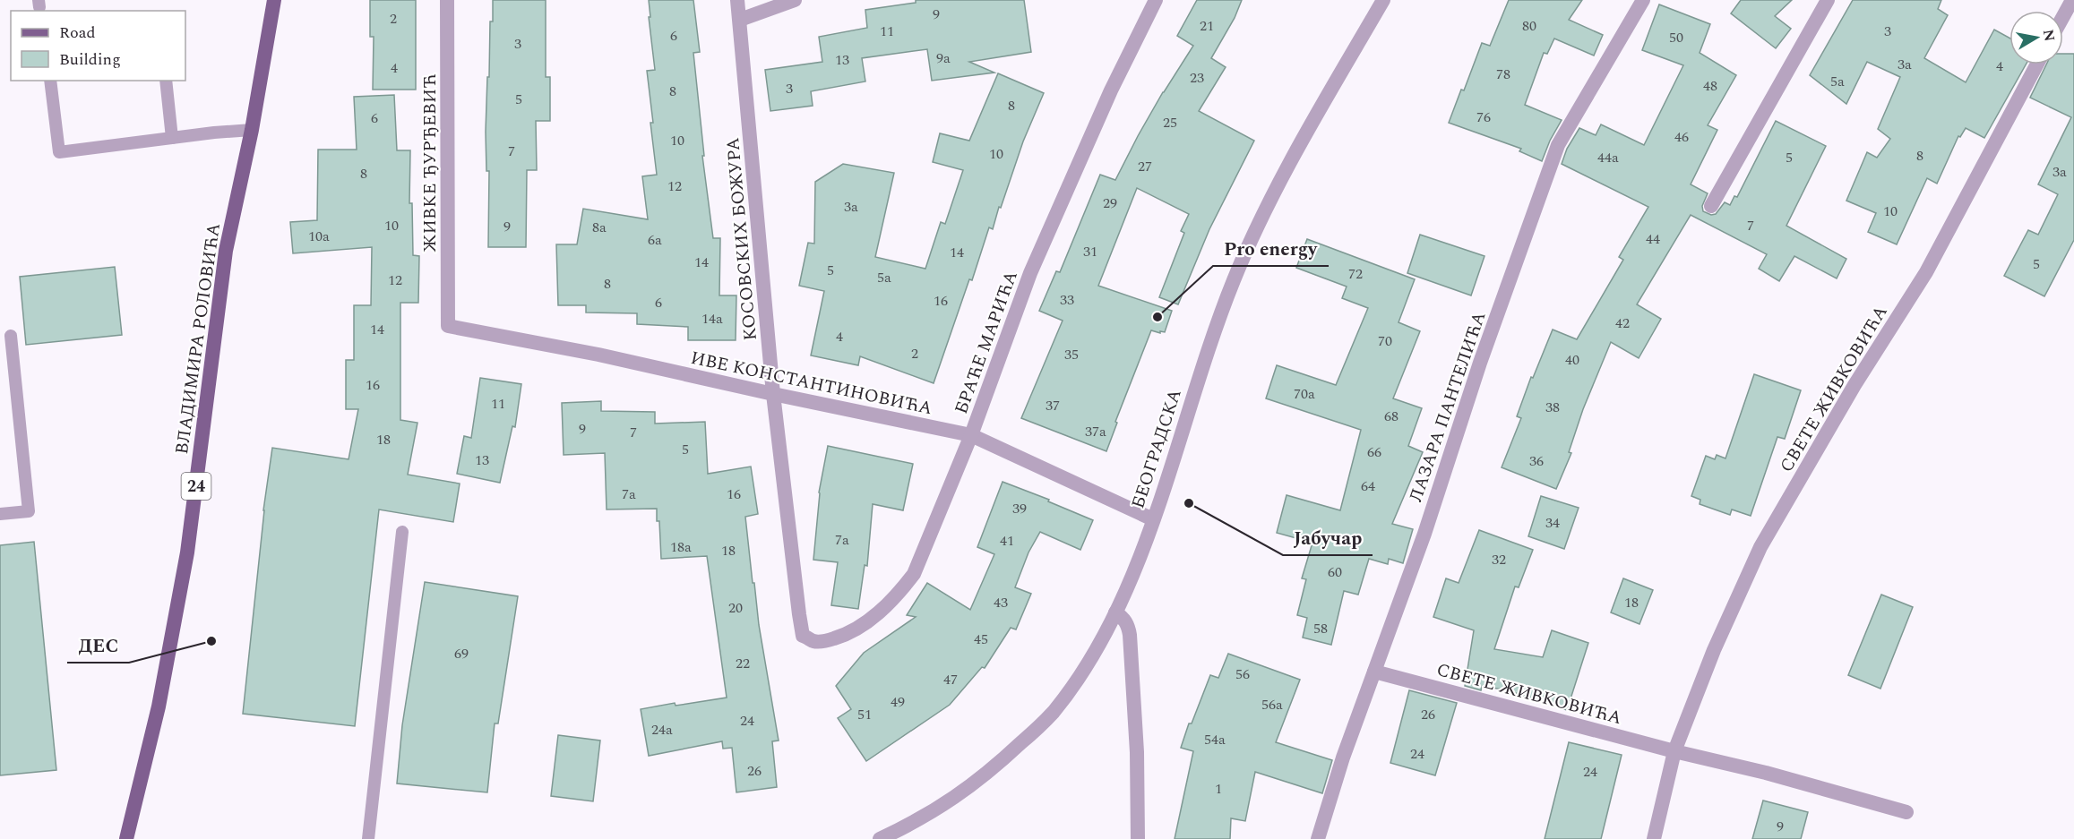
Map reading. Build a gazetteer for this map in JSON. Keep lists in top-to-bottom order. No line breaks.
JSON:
{"streets":{"main road":["ВЛАДИМИРА РОЛОВИЋА","24"],"street":["ЖИВКЕ ЂУРЂЕВИЋ","КОСОВСКИХ БОЖУРА","БРАЋЕ МАРИЋА","ИВЕ КОНСТАНТИНОВИЋА","СВЕТЕ ЖИВКОВИЋА","ЛАЗАРА ПАНТЕЛИЋА","БЕОГРАДСКА"]},"crossings":[["ЖИВКЕ ЂУРЂЕВИЋ","ИВЕ КОНСТАНТИНОВИЋА"],["КОСОВСКИХ БОЖУРА","БРАЋЕ МАРИЋА"],["КОСОВСКИХ БОЖУРА","ИВЕ КОНСТАНТИНОВИЋА"],["БРАЋЕ МАРИЋА","ИВЕ КОНСТАНТИНОВИЋА"],["ИВЕ КОНСТАНТИНОВИЋА","БЕОГРАДСКА"],["СВЕТЕ ЖИВКОВИЋА","ЛАЗАРА ПАНТЕЛИЋА"]],"places":["Pro energy","Јабучар","ДЕС"],"house_numbers":["9","2","21","80","11","3","6","50","3","9a","13","3a","4","4","78","23","5a","48","3","8","5","8","76","6","25","46","10","7","10","8","44a","5","27","3a","8","12","29","3a","10","10","7","9","8a","10a","44","6a","31","14","14","5","5","72","5a","12","8","33","16","6","14a","42","14","4","70","2","35","40","16","70a","11","37","38","68","9","37a","7","18","5","66","13","36","64","7a","16","39","34","7a","41","18a","18","32","60","43","18","20","58","45","69","22","56","47","49","56a","51","26","24","24a","54a","24","26","24","1","9"],"legend":["Road","Building"],"north":"right"}
